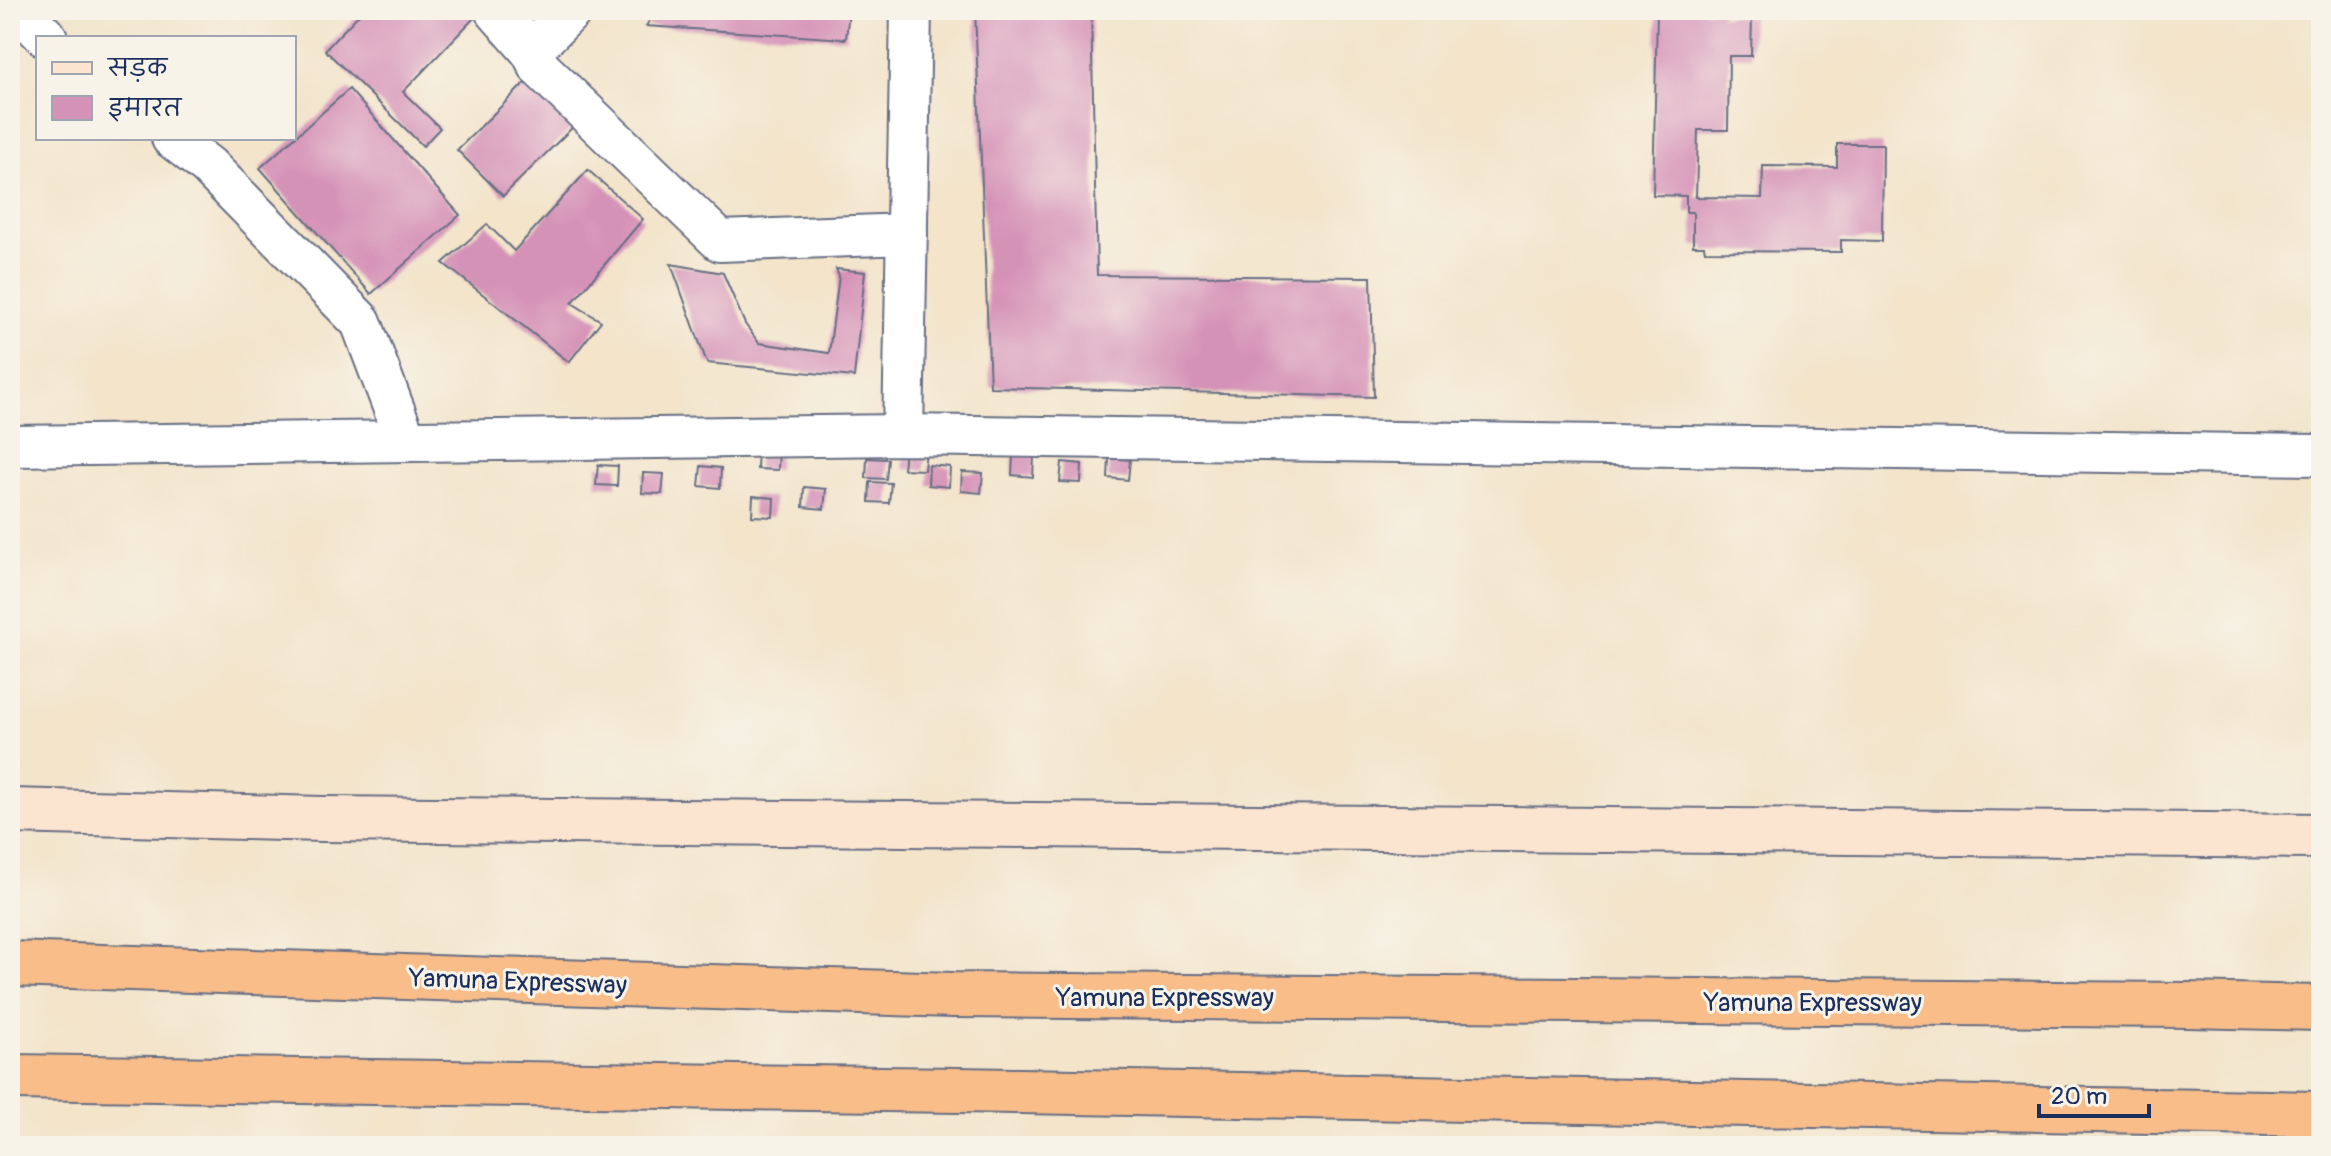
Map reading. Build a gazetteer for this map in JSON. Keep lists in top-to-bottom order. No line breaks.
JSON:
{"streets":{"highway":["Yamuna Expressway"]},"legend":["सड़क","इमारत"],"scale_bar":"20 m"}
